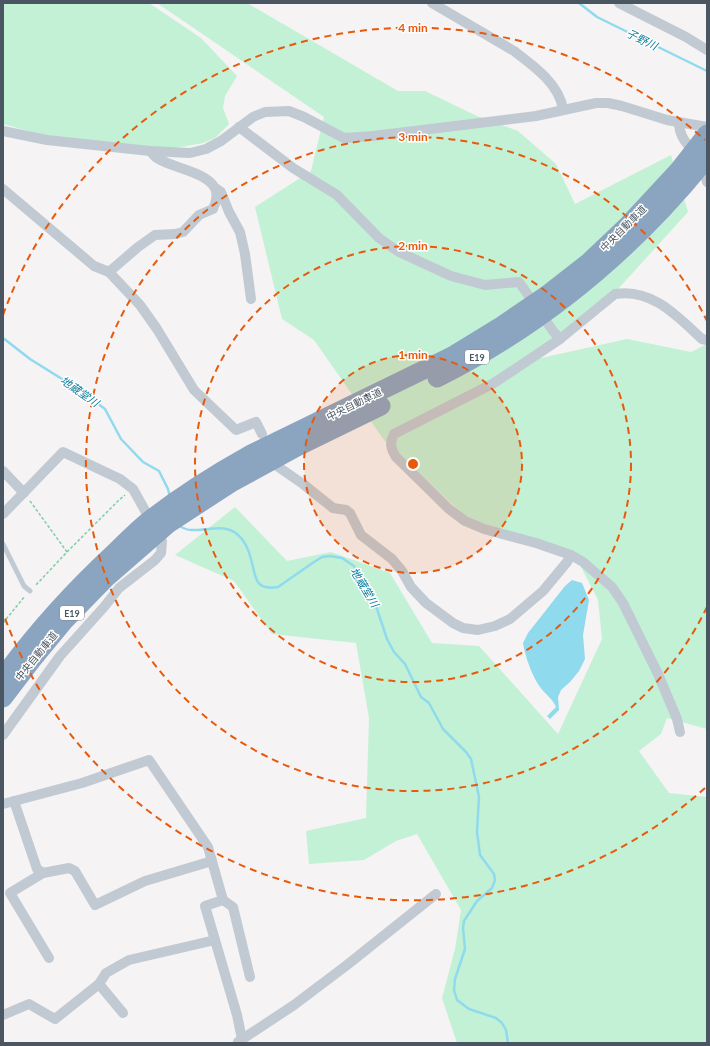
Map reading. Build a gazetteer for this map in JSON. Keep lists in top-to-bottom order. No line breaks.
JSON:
{"streets":{"highway":["中央自動車道","E19"]},"water":["子野川","地蔵堂川"],"rings":["4 min","3 min","2 min","1 min"]}
